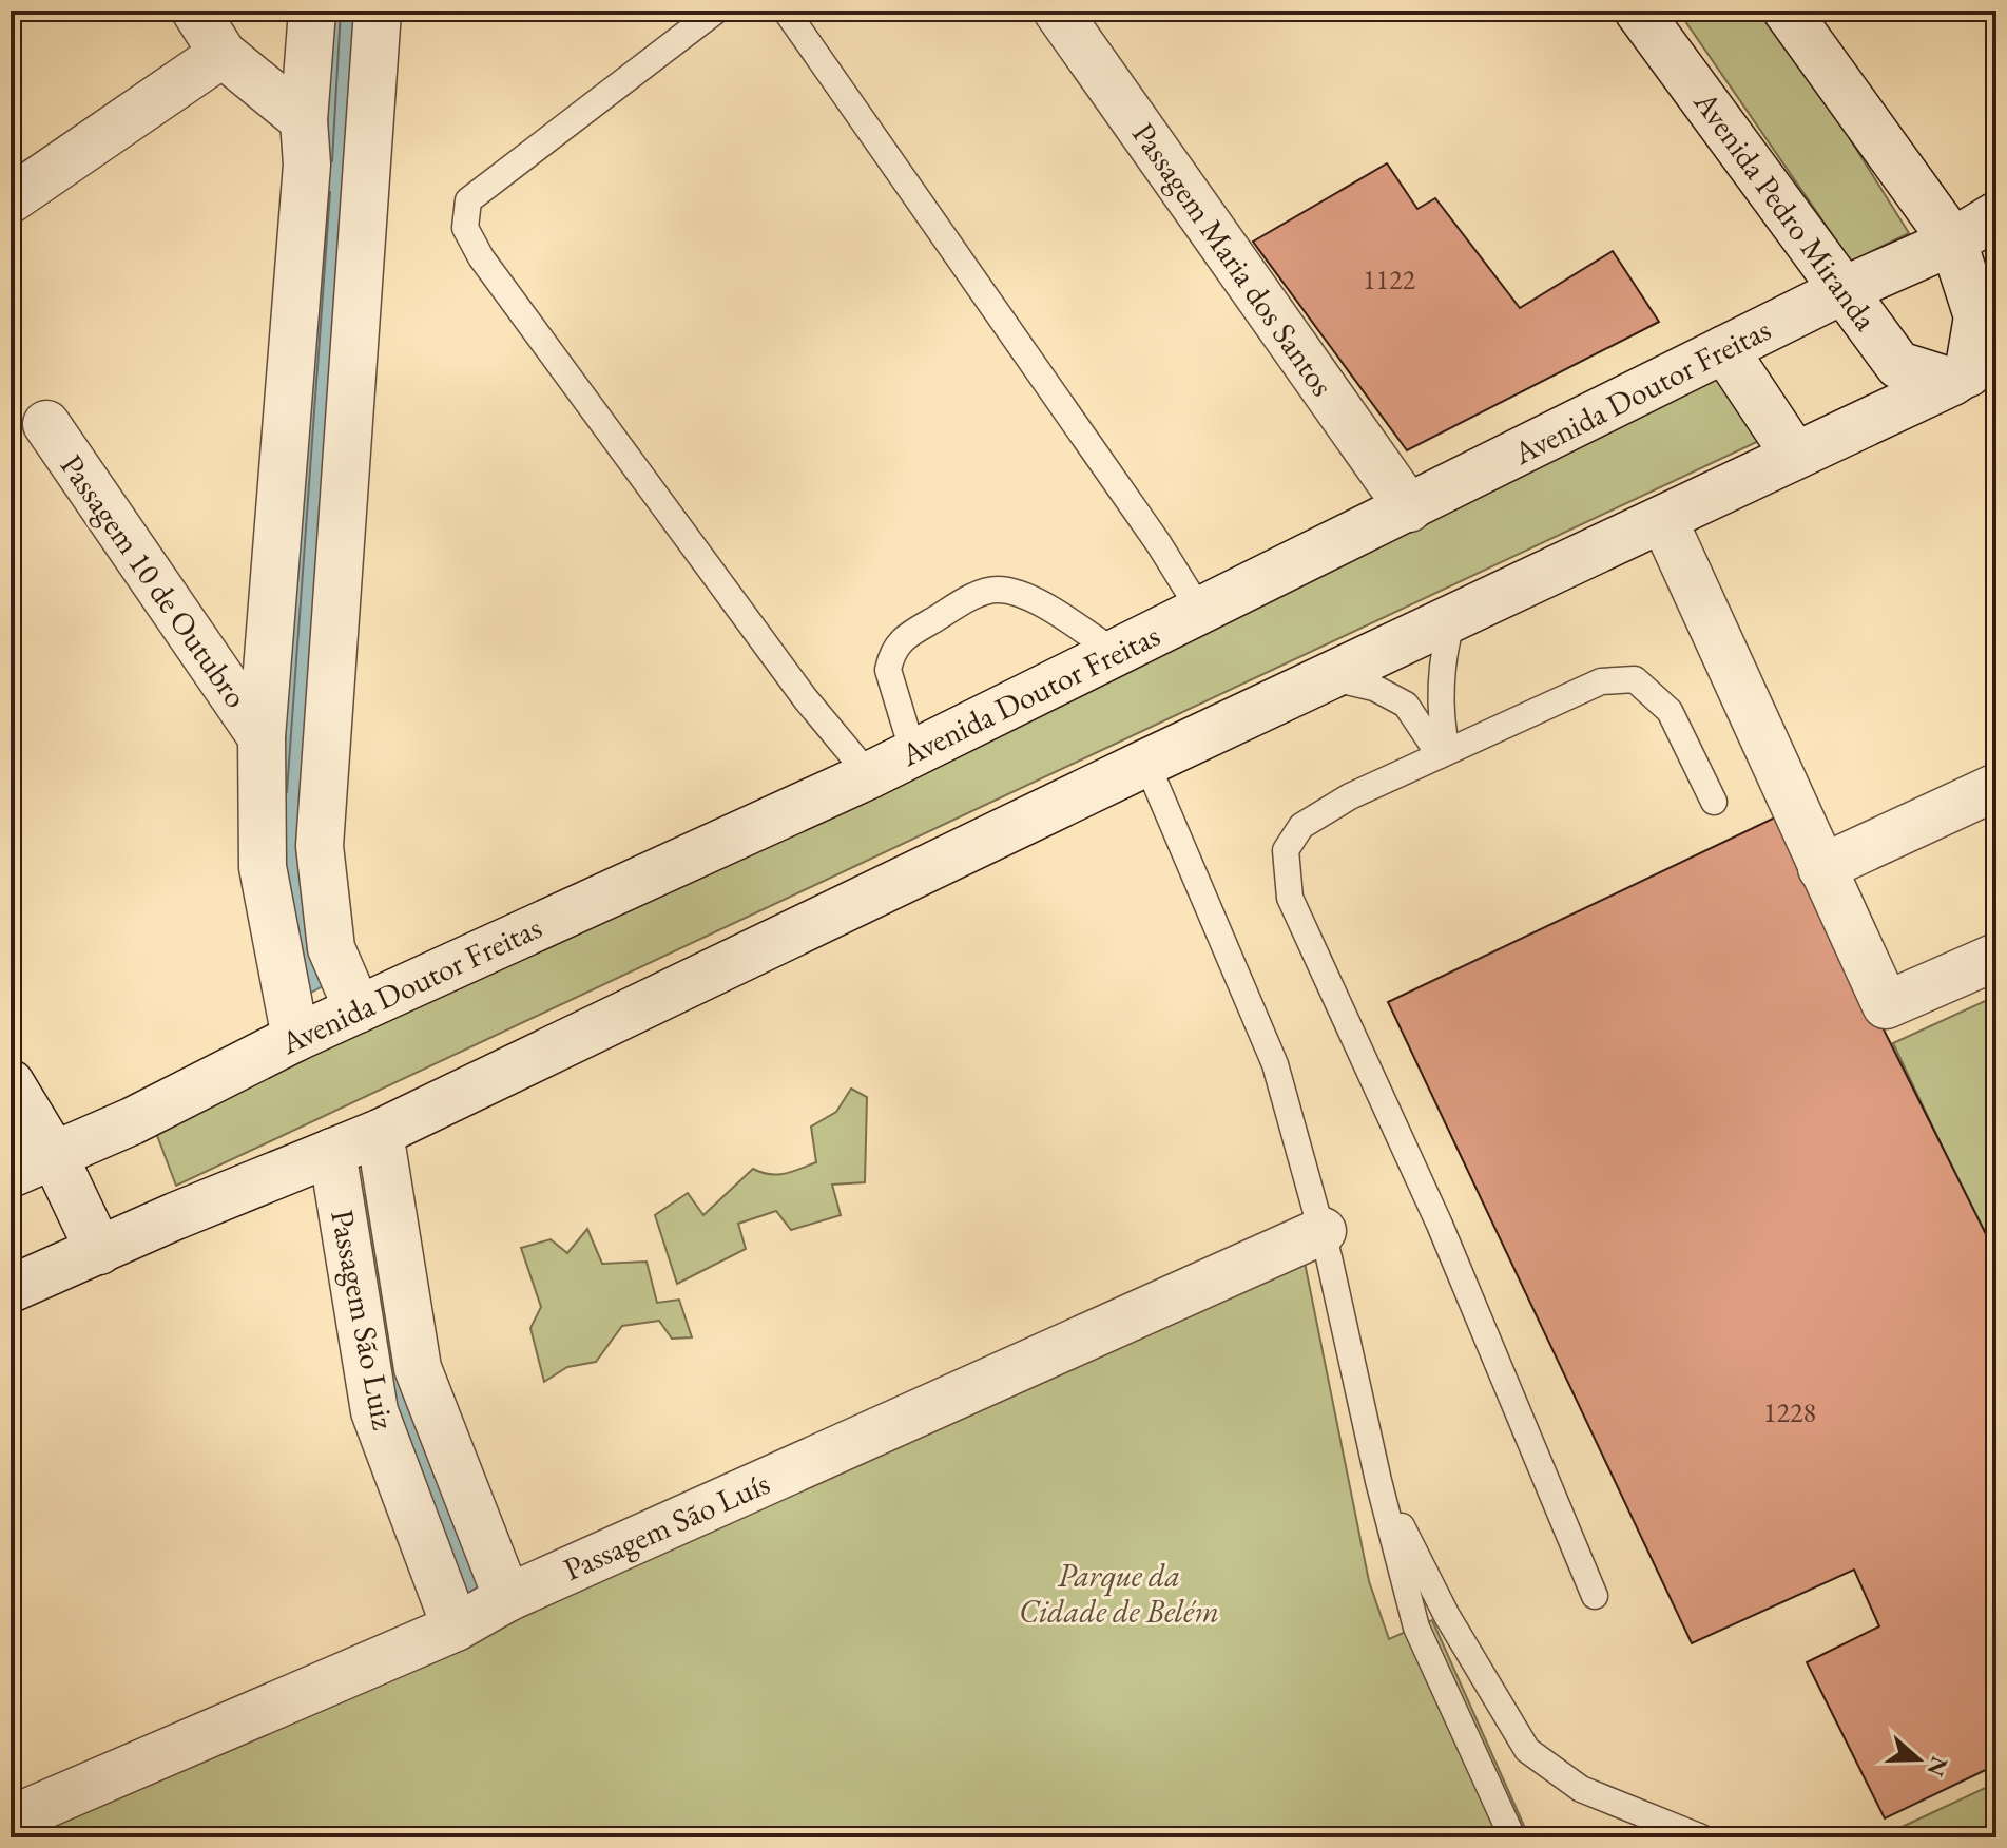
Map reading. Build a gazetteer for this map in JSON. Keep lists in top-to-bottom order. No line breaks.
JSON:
{"streets":{"street":["Avenida Pedro Miranda","Passagem Maria dos Santos","Avenida Doutor Freitas","Passagem 10 de Outubro","Passagem São Luiz","Passagem São Luís"]},"crossings":[["Avenida Pedro Miranda","Avenida Doutor Freitas"],["Passagem Maria dos Santos","Avenida Doutor Freitas"],["Passagem São Luiz","Passagem São Luís"]],"parks":["Parque da Cidade de Belém"],"house_numbers":["1122","1228"],"north":"right"}
